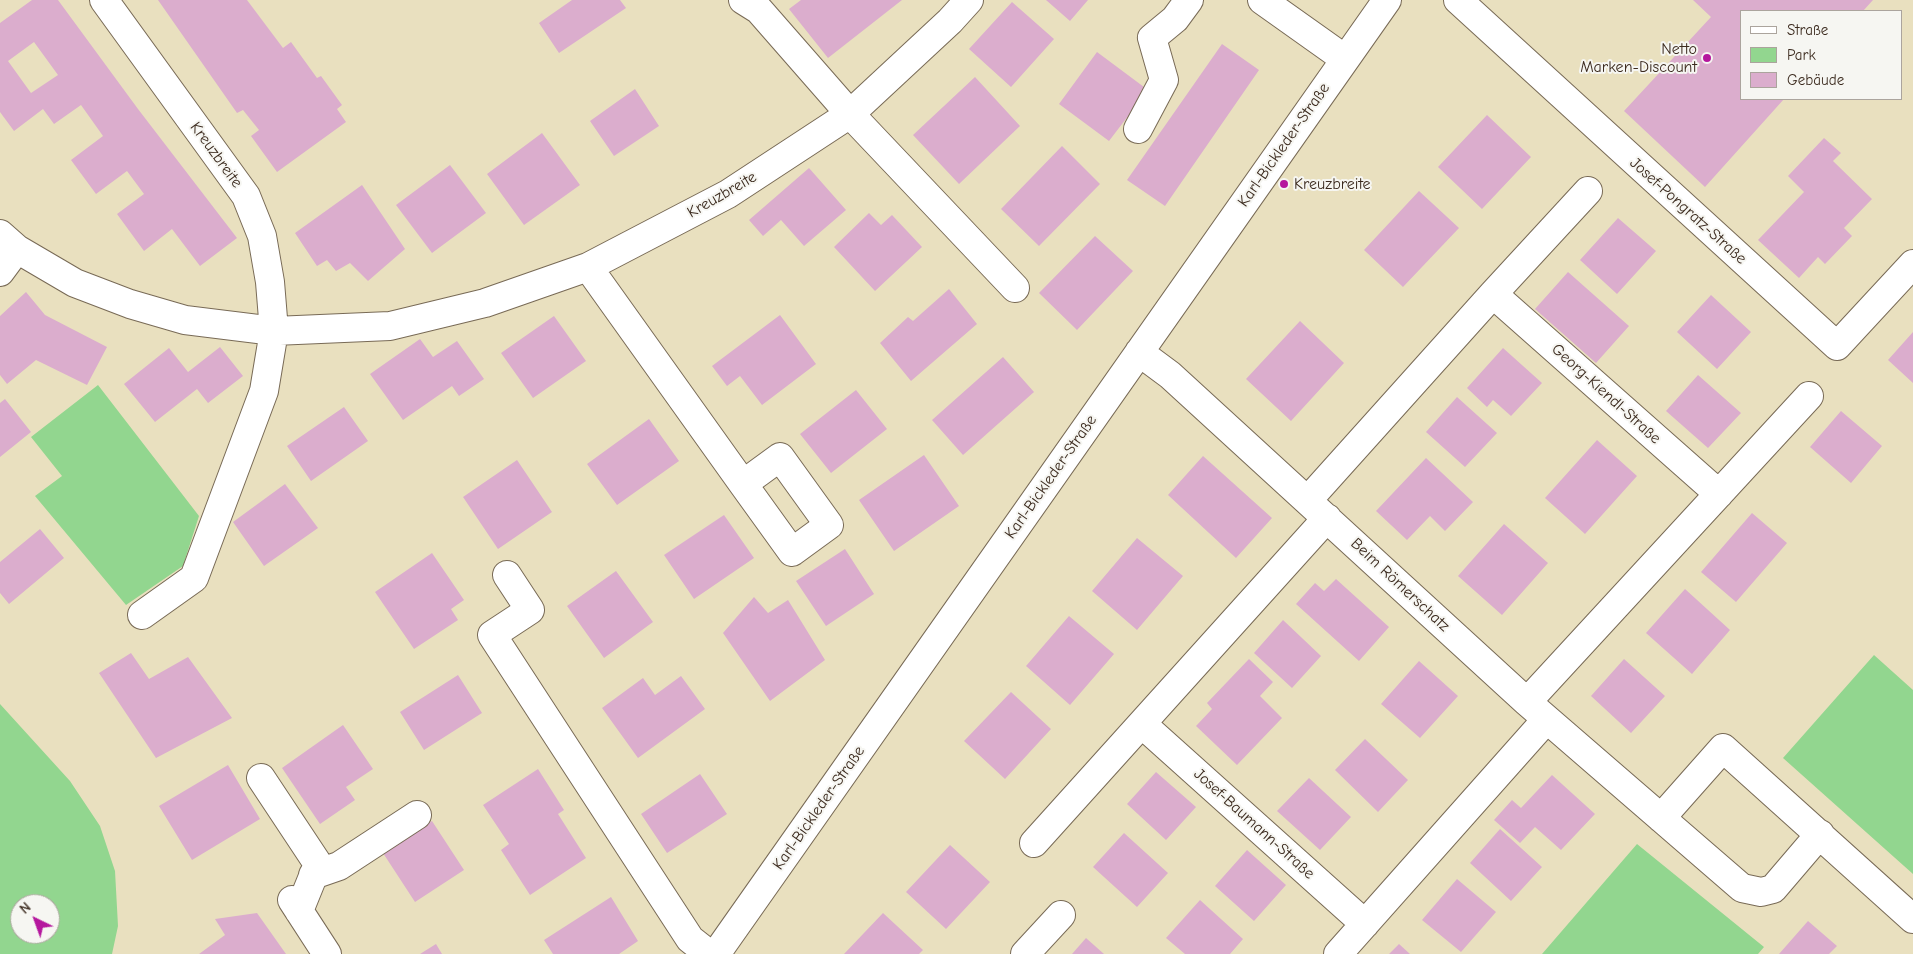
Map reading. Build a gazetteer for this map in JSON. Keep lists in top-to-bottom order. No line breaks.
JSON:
{"streets":{"street":["Karl-Bickleder-Straße","Kreuzbreite","Josef-Pongratz-Straße","Georg-Kiendl-Straße","Beim Römerschatz","Josef-Baumann-Straße"]},"crossings":[["Karl-Bickleder-Straße","Beim Römerschatz"]],"places":["Netto Marken-Discount","Kreuzbreite"],"legend":["Straße","Park","Gebäude"],"north":"top left"}
